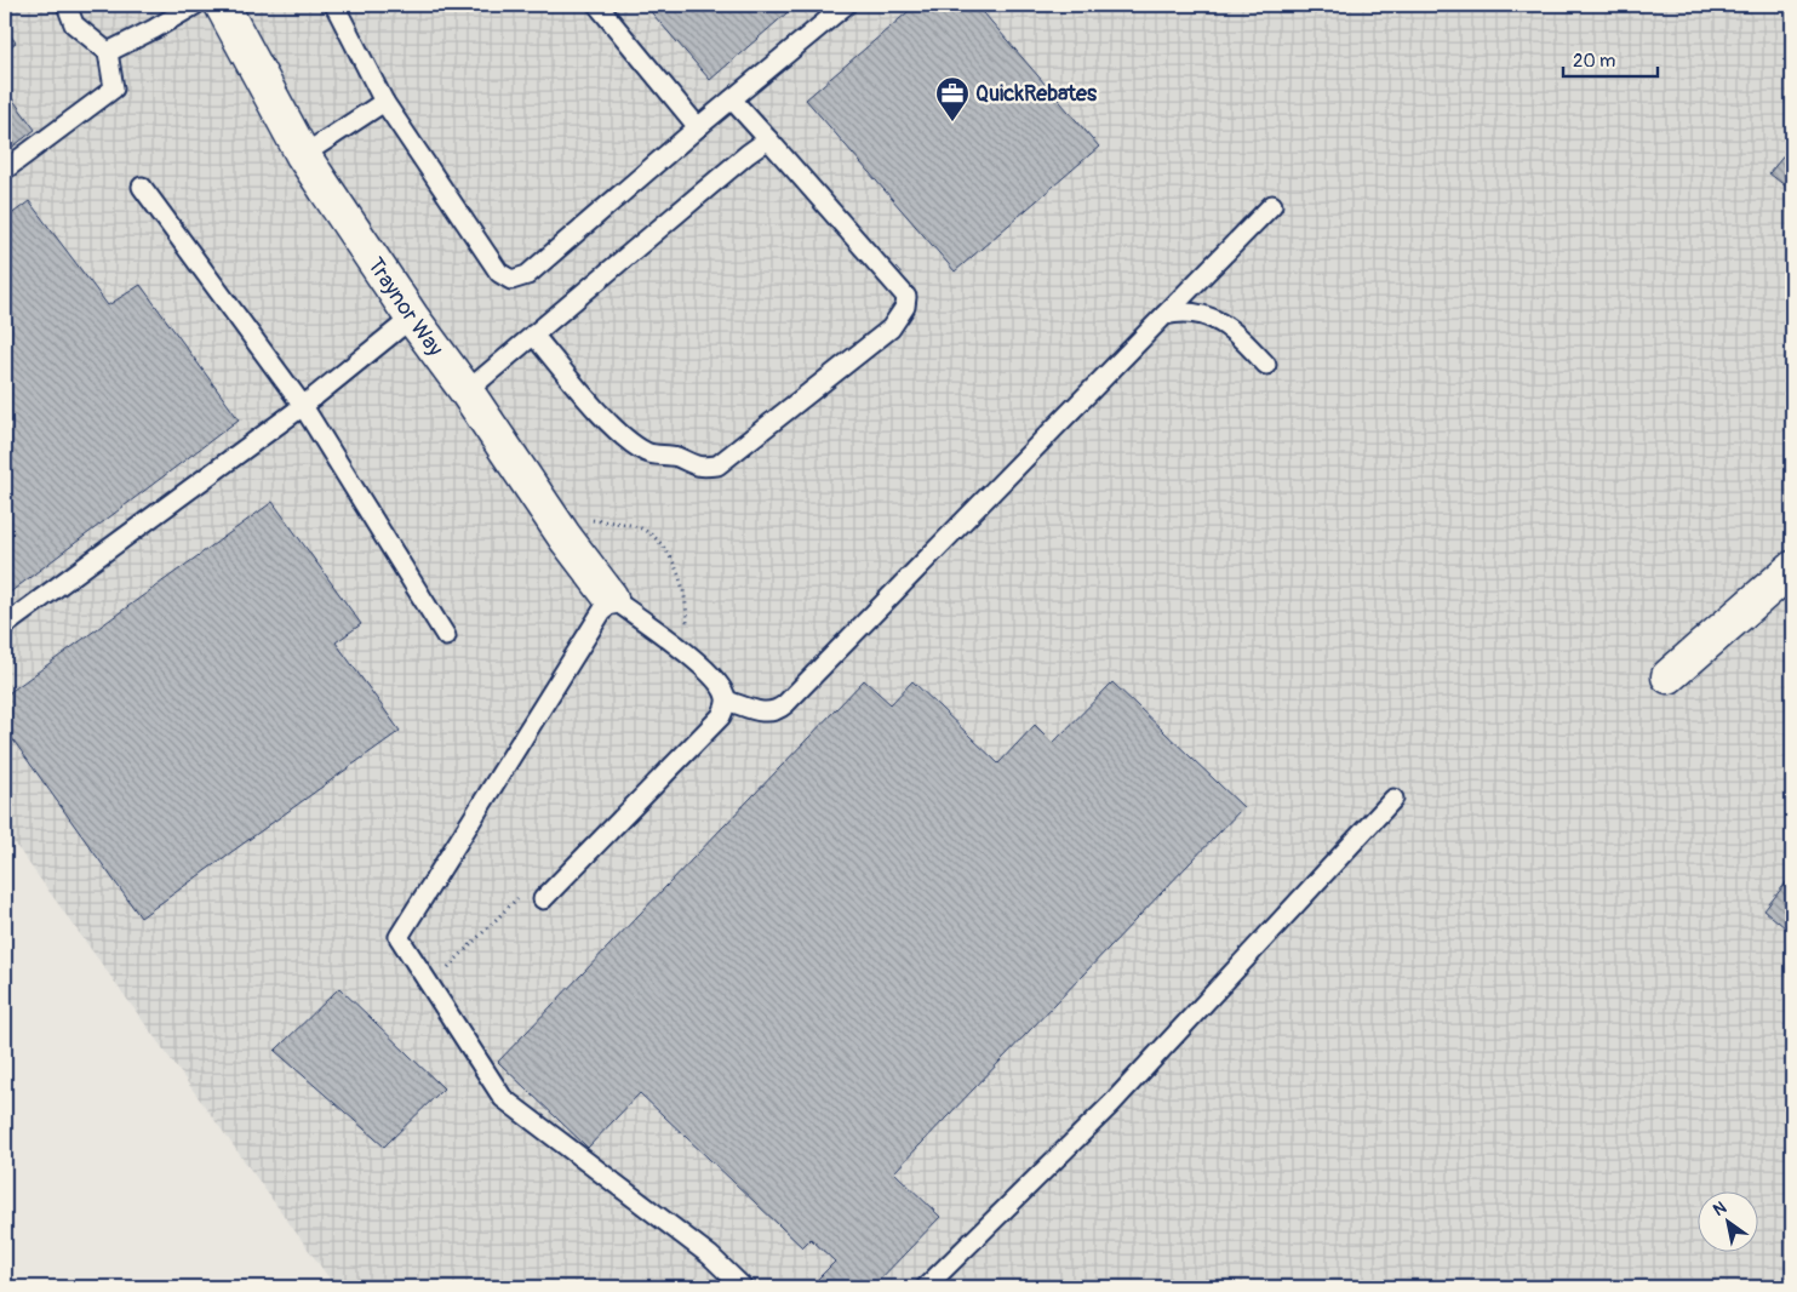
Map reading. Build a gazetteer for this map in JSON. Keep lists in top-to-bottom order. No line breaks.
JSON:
{"streets":{"street":["Traynor Way"]},"places":{"office":["QuickRebates"]},"scale_bar":"20 m","north":"top left"}
